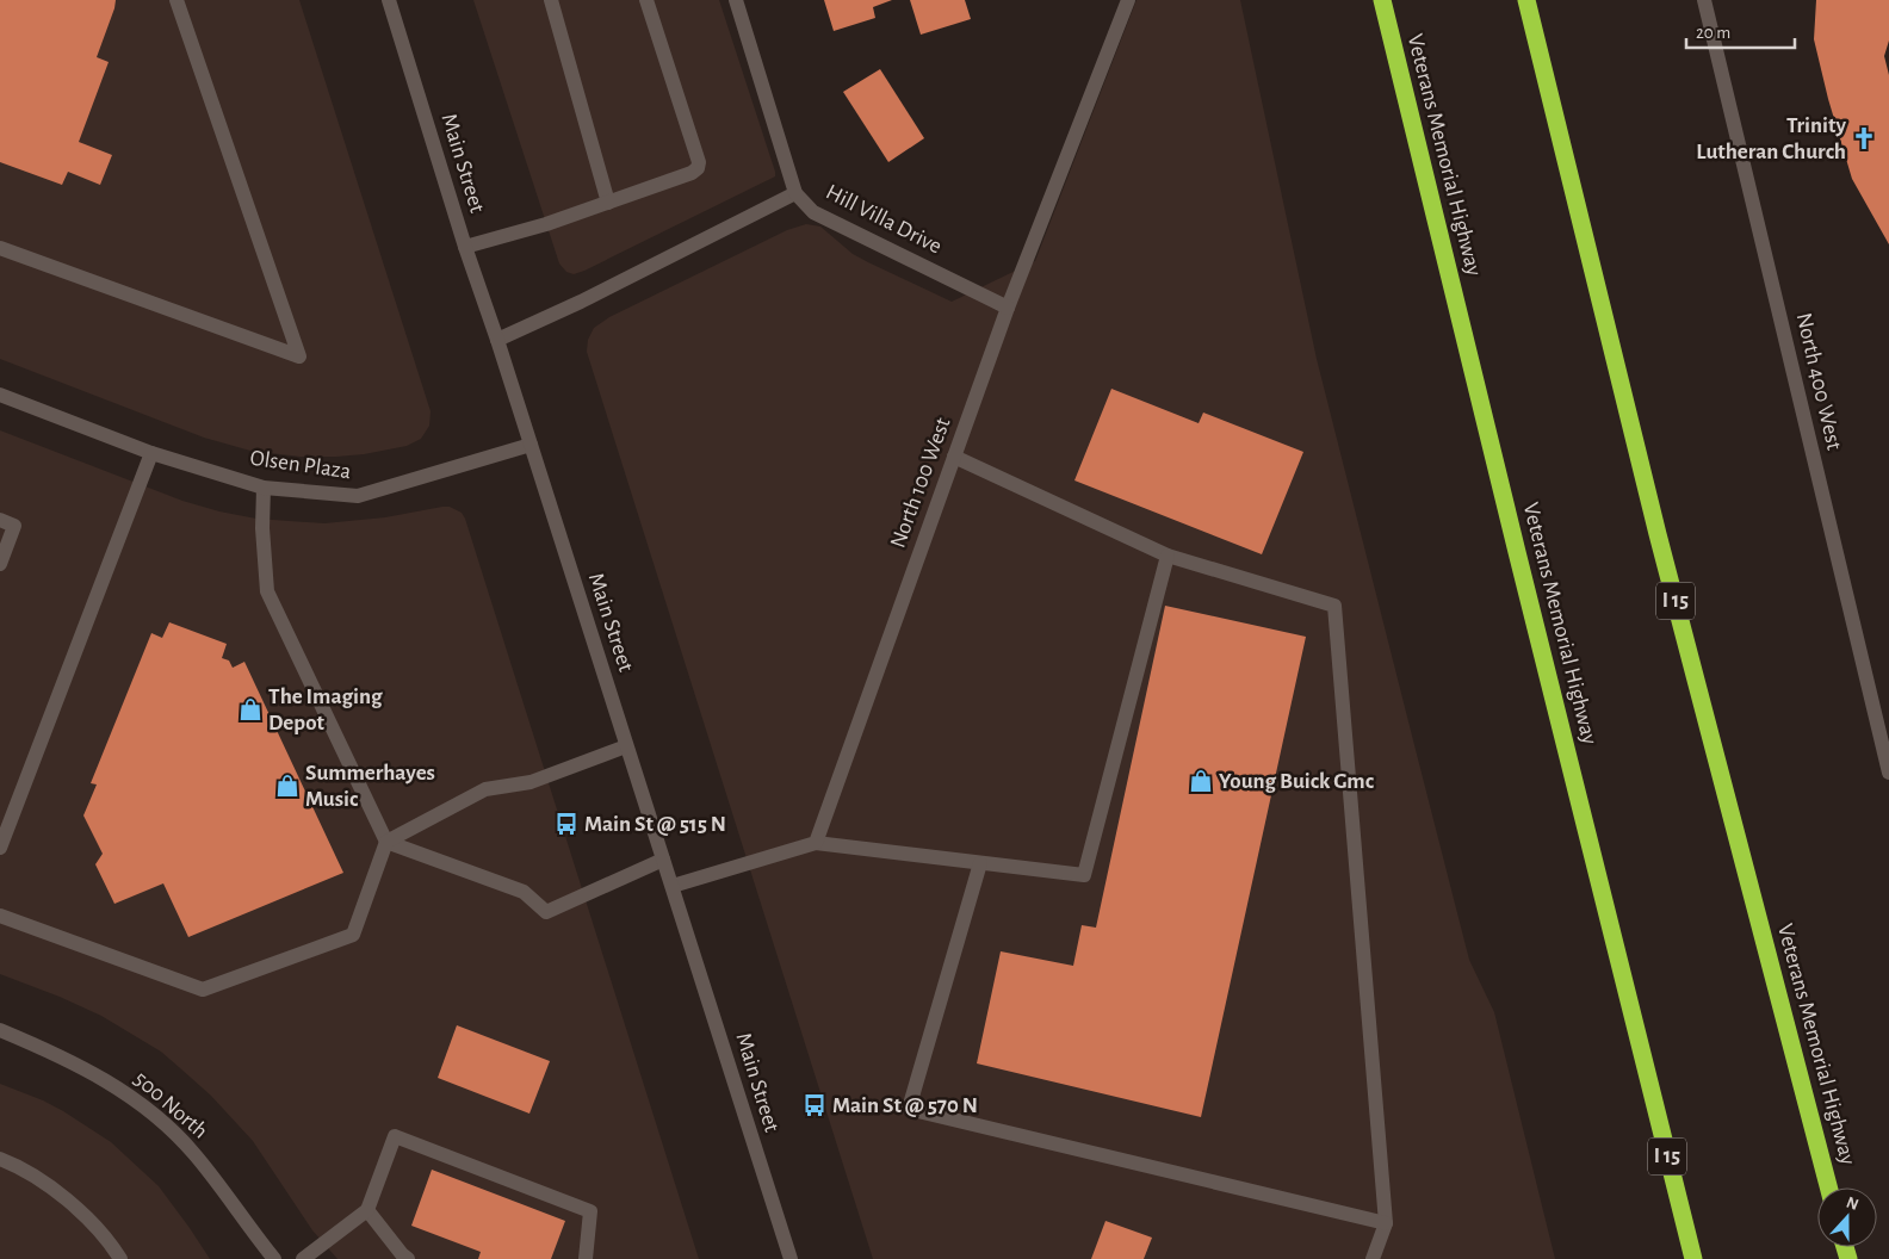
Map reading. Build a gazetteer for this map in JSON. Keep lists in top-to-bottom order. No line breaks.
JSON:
{"streets":{"highway":["Veterans Memorial Highway","I 15"],"street":["Main Street","Hill Villa Drive","North 400 West","Olsen Plaza","North 100 West","500 North"]},"crossings":[["Main Street","Olsen Plaza"],["Hill Villa Drive","North 100 West"]],"places":{"church":["Trinity Lutheran Church"],"shop":["The Imaging Depot","Young Buick Gmc","Summerhayes Music"],"bus stop":["Main St @ 515 N","Main St @ 570 N"]},"scale_bar":"20 m","north":"top"}
